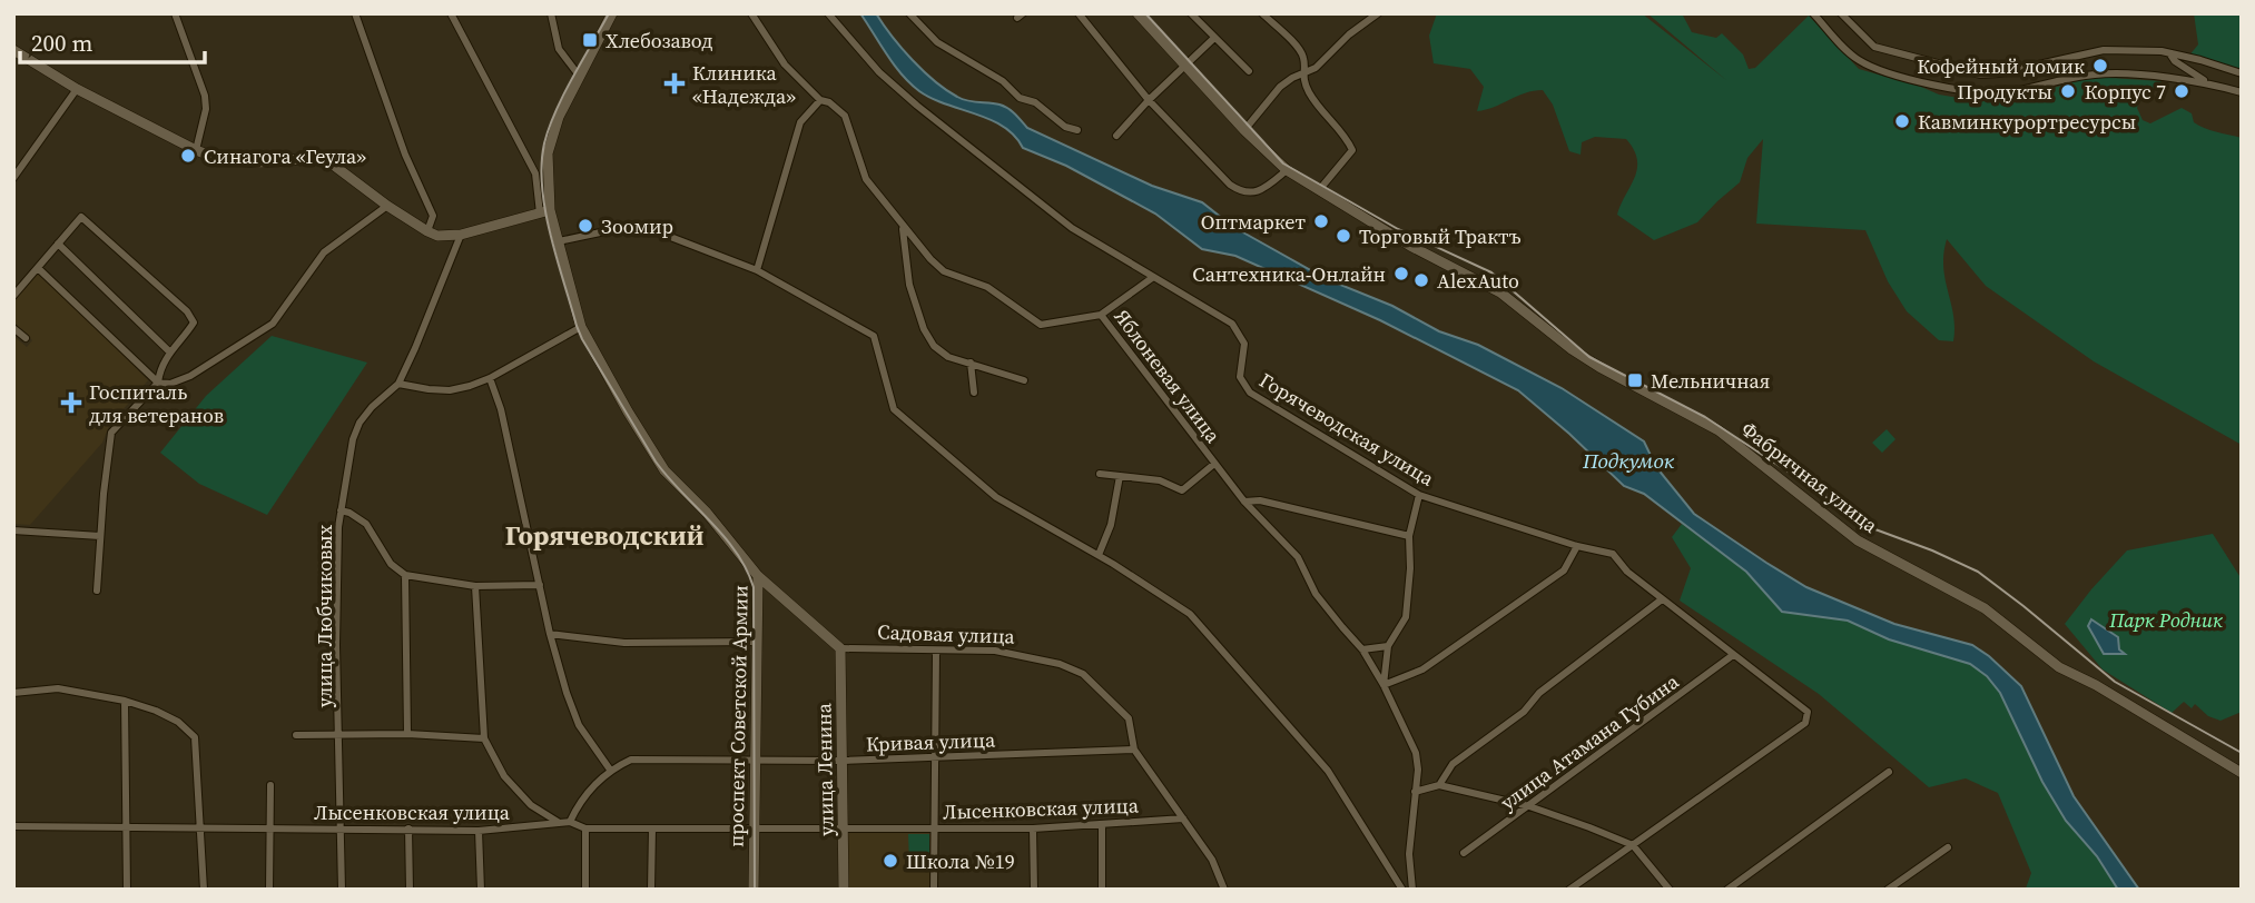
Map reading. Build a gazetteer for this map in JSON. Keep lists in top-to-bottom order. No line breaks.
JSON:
{"streets":{"main road":["Фабричная улица","проспект Советской Армии","улица Ленина"],"street":["Яблоневая улица","Горячеводская улица","улица Любчиковых","Садовая улица","Кривая улица","улица Атамана Губина","Лысенковская улица"]},"crossings":[["Горячеводская улица","улица Атамана Губина"],["улица Любчиковых","Лысенковская улица"],["Садовая улица","Кривая улица"],["Садовая улица","улица Ленина"],["Садовая улица","Лысенковская улица"],["проспект Советской Армии","Кривая улица"],["проспект Советской Армии","Лысенковская улица"],["Кривая улица","улица Ленина"],["улица Ленина","Лысенковская улица"]],"districts":["Горячеводский"],"water":["Подкумок"],"parks":["Парк Родник"],"places":{"transit":["Хлебозавод","Мельничная"],"other":["Кофейный домик","Продукты","Корпус 7","Кавминкурортресурсы","Синагога «Геула»","Оптмаркет","Зоомир","Торговый Трактъ","Сантехника-Онлайн","AlexAuto","Школа №19"],"health":["Клиника «Надежда»","Госпиталь для ветеранов"]},"scale_bar":"200 m"}
